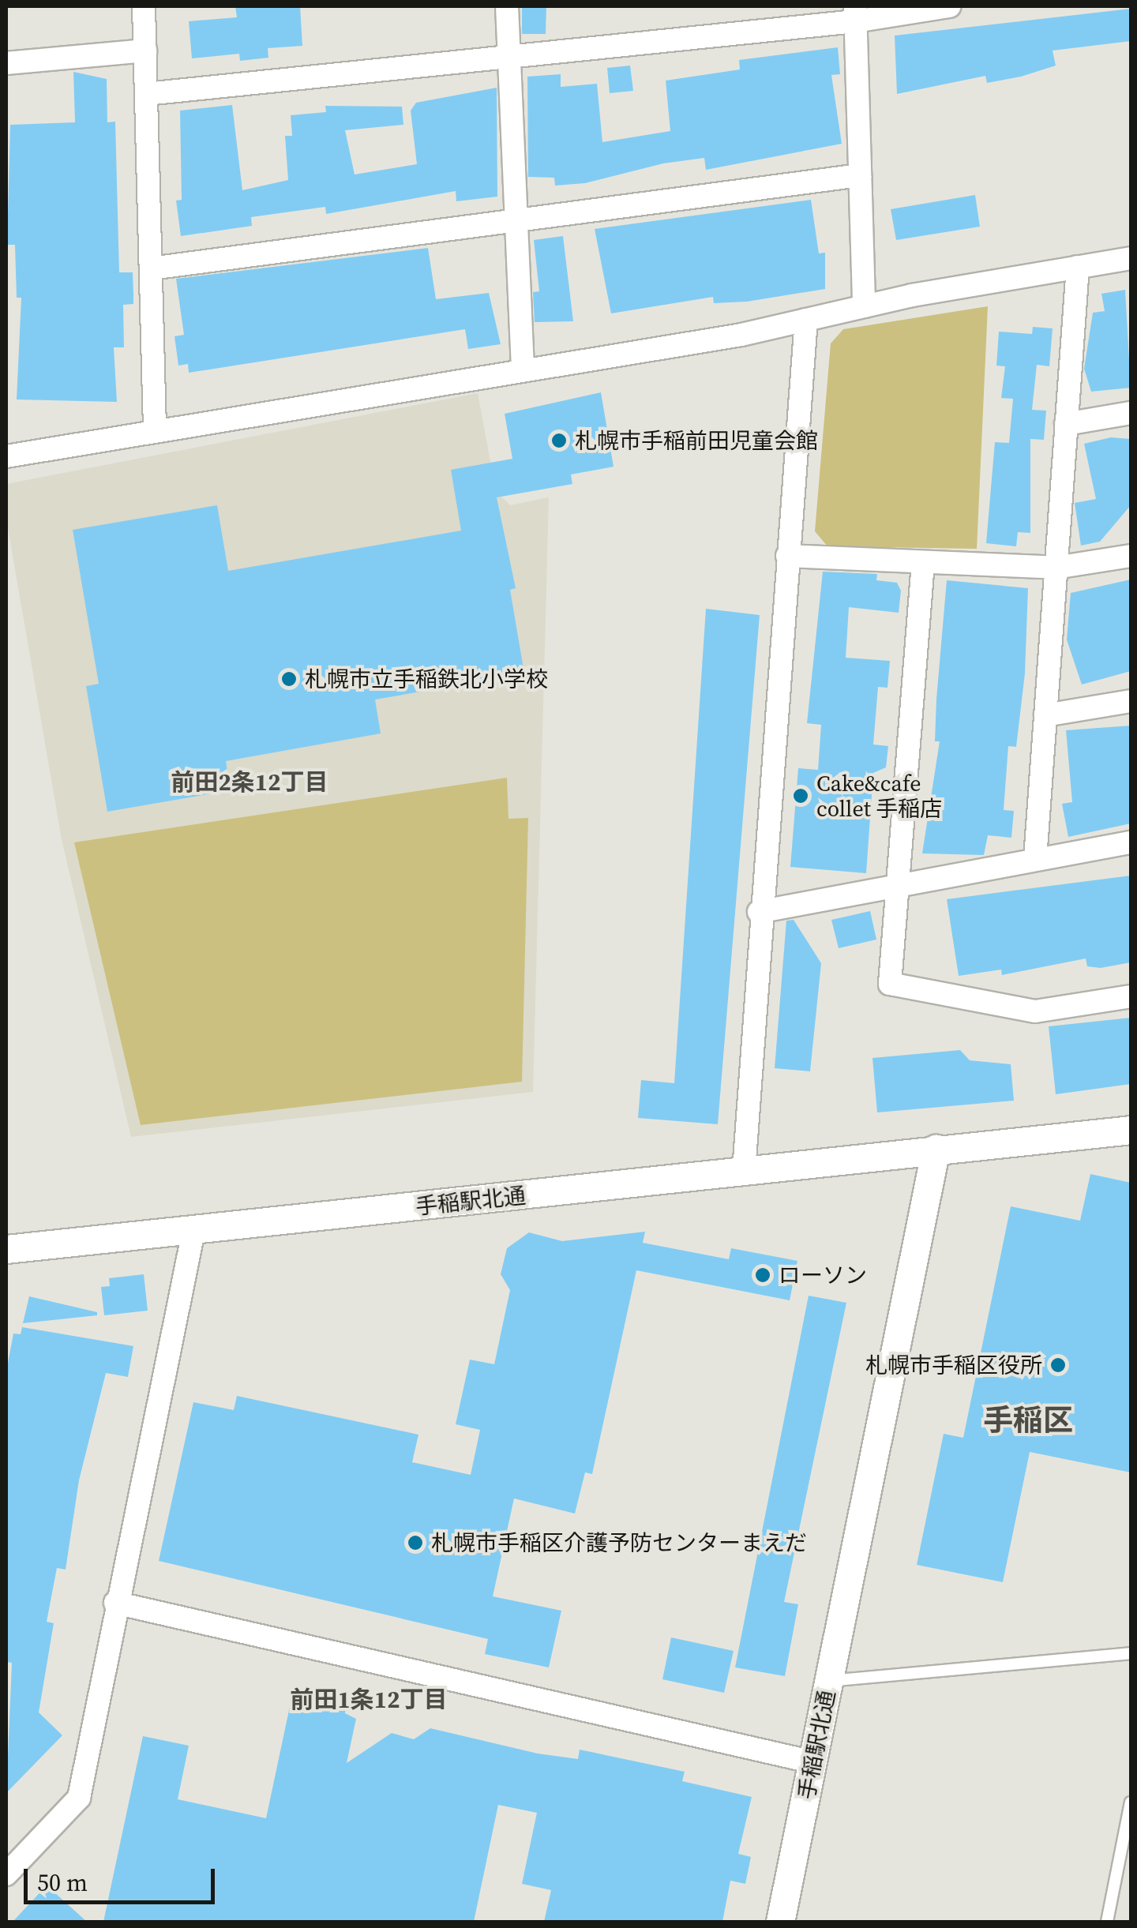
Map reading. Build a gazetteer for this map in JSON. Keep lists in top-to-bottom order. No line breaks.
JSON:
{"streets":{"street":["手稲駅北通"]},"districts":["前田2条12丁目","手稲区","前田1条12丁目"],"places":["札幌市手稲前田児童会館","札幌市立手稲鉄北小学校","Cake&cafe collet 手稲店","ローソン","札幌市手稲区役所","札幌市手稲区介護予防センターまえだ"],"scale_bar":"50 m"}
